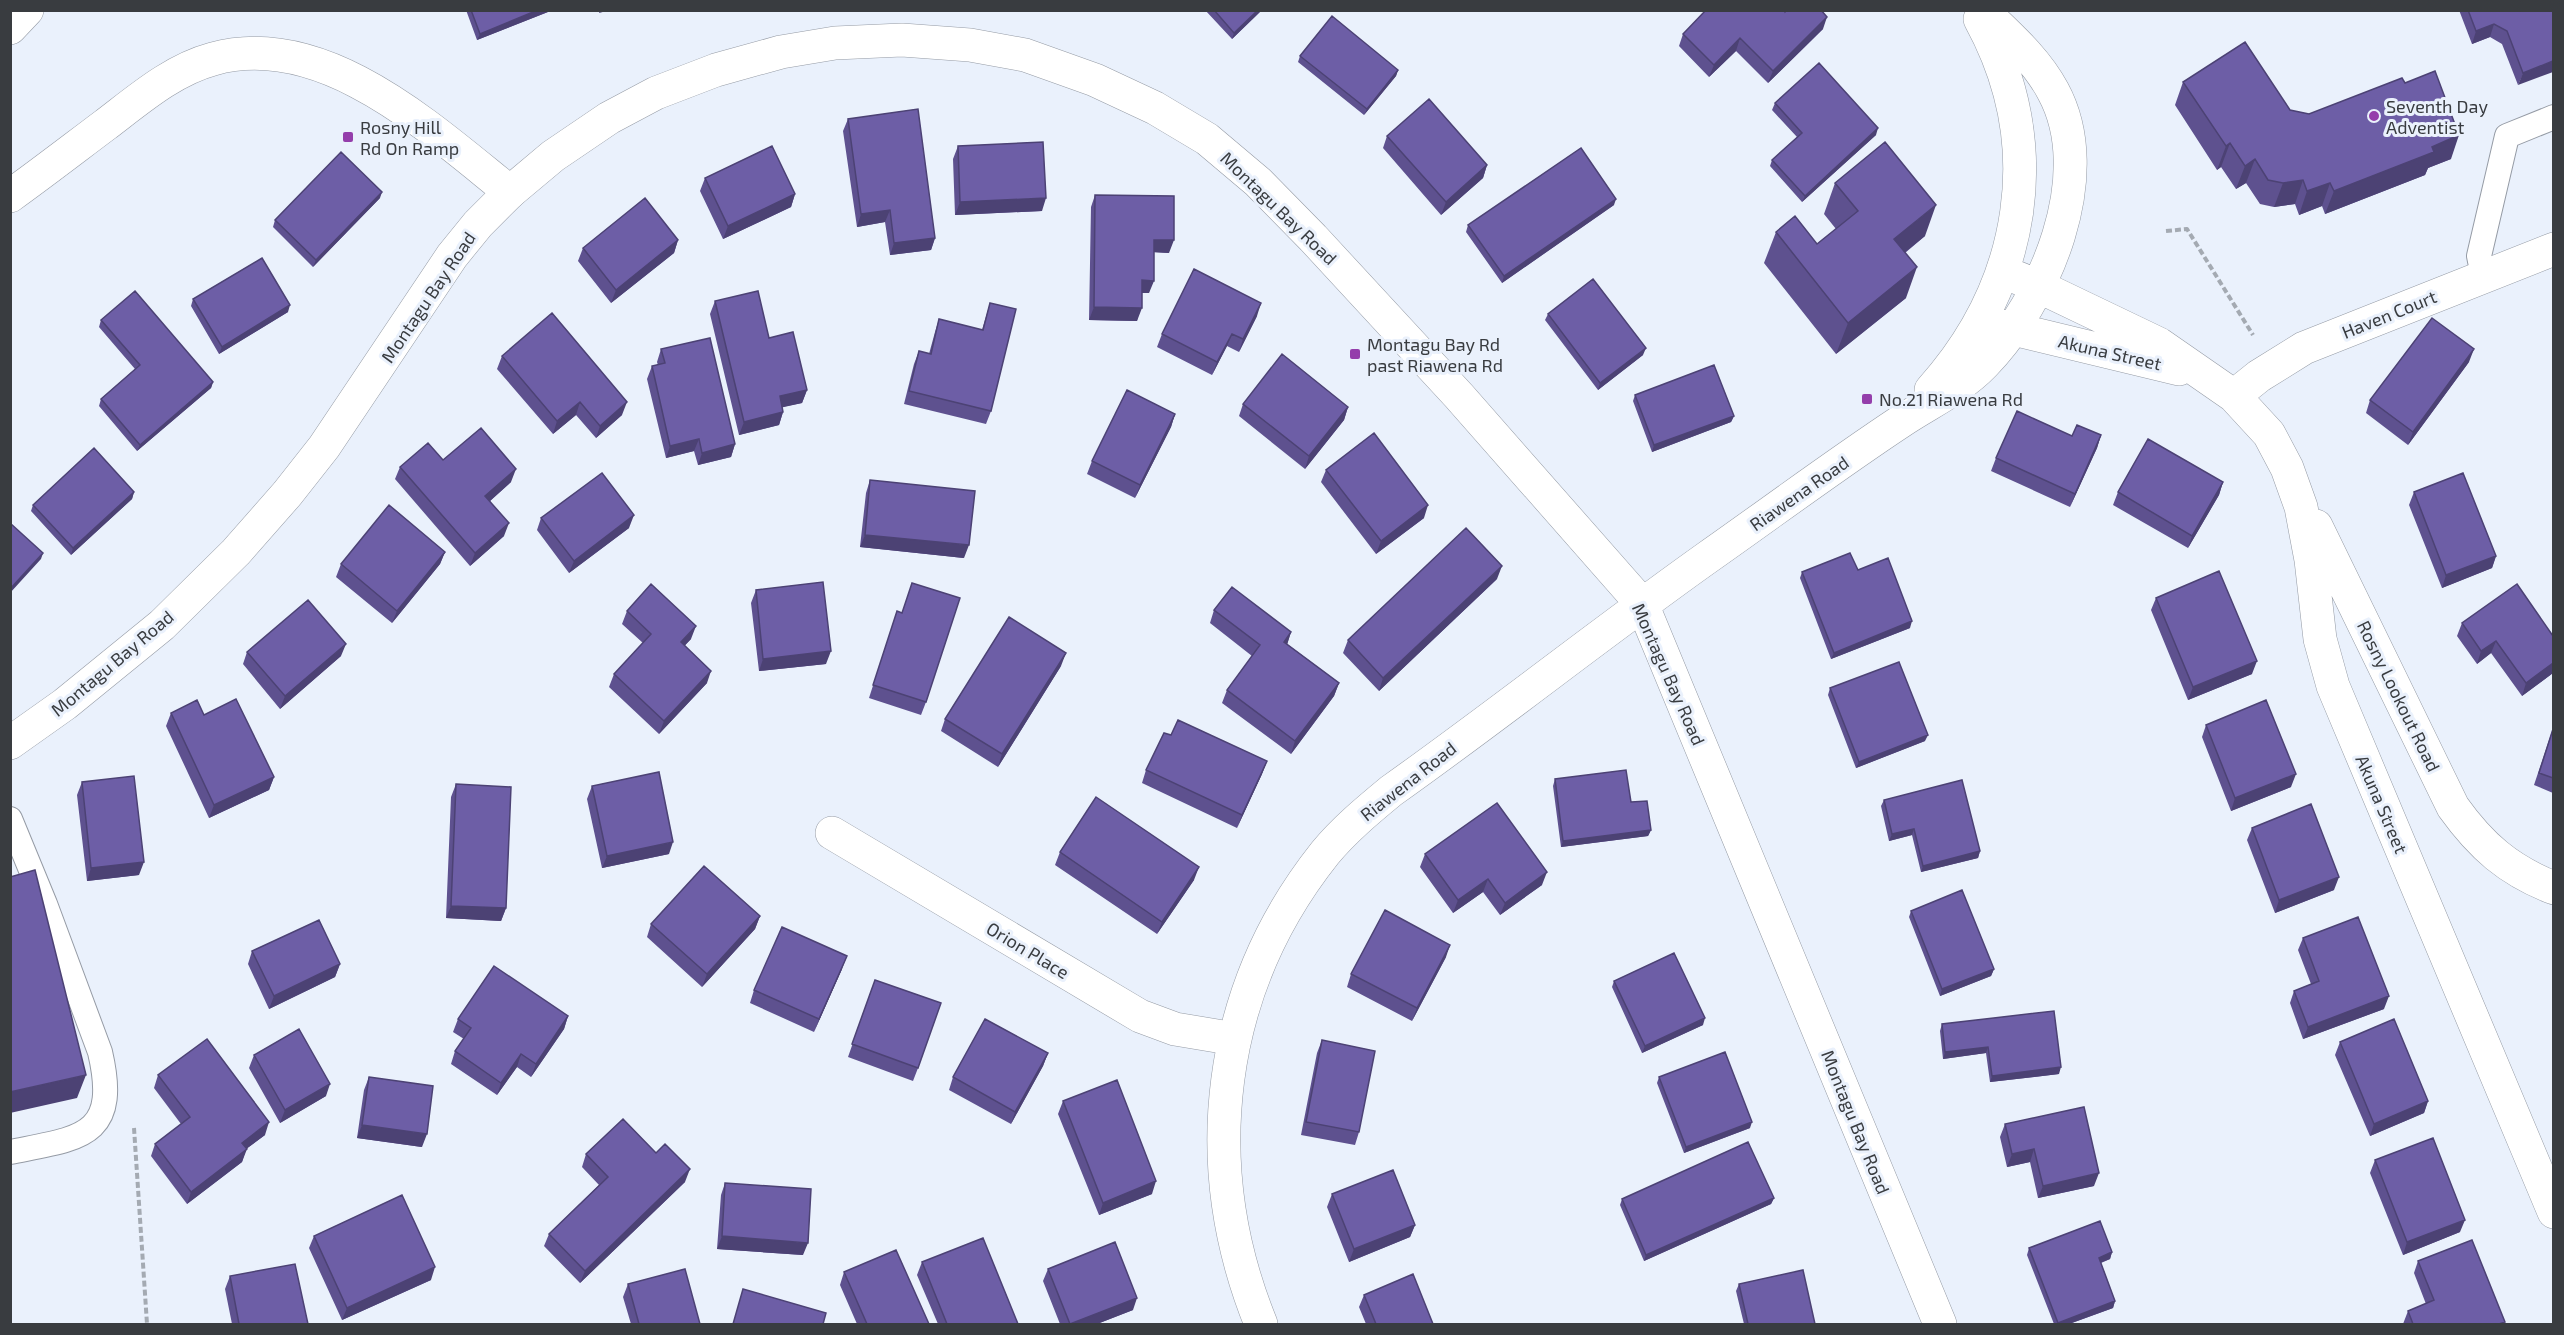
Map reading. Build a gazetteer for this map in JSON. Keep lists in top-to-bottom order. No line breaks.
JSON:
{"streets":{"street":["Montagu Bay Road","Haven Court","Akuna Street","Riawena Road","Rosny Lookout Road","Orion Place"]},"crossings":[["Montagu Bay Road","Riawena Road"],["Haven Court","Akuna Street"],["Akuna Street","Riawena Road"],["Akuna Street","Rosny Lookout Road"],["Riawena Road","Orion Place"]],"places":{"other":["Seventh Day Adventist"],"transit":["Rosny Hill Rd On Ramp","Montagu Bay Rd past Riawena Rd","No.21 Riawena Rd"]}}
